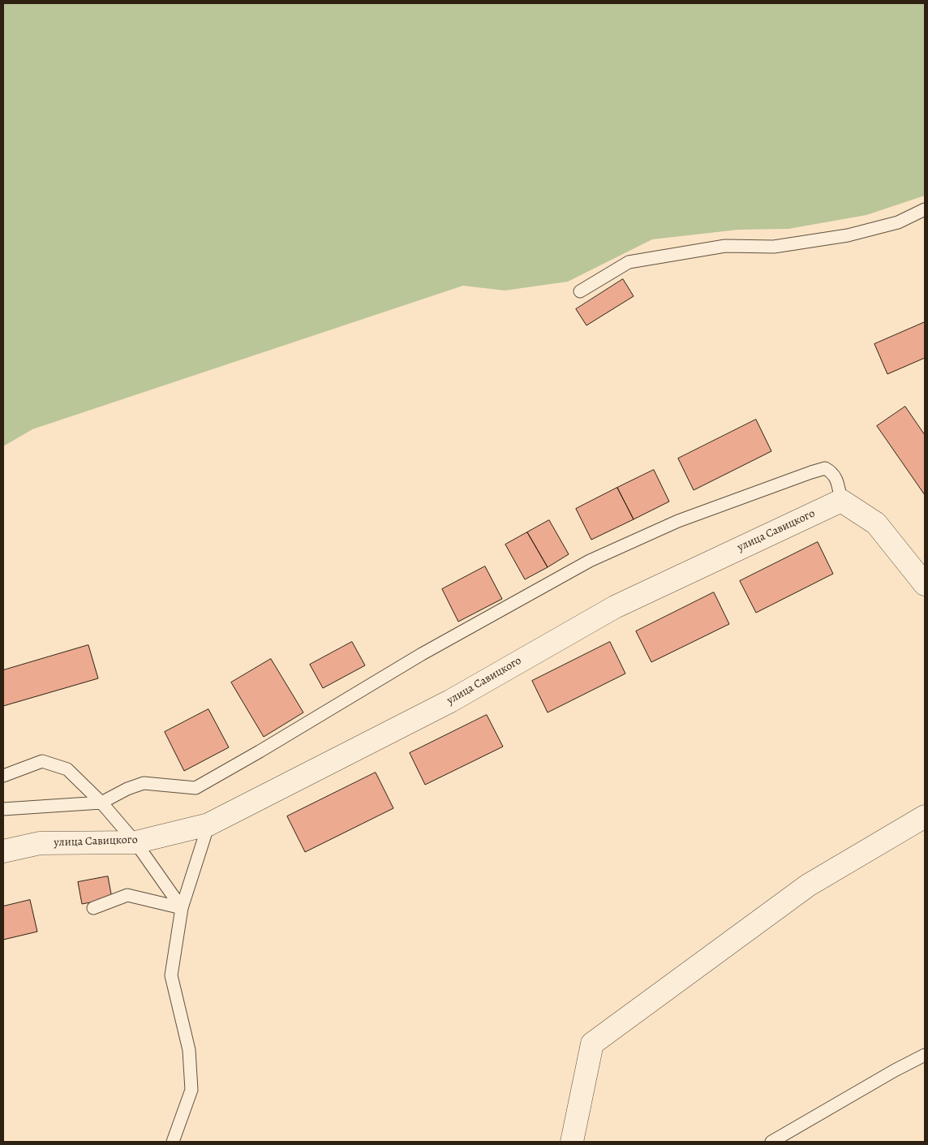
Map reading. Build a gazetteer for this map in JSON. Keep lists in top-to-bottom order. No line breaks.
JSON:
{"streets":{"street":["улица Савицкого"]}}
